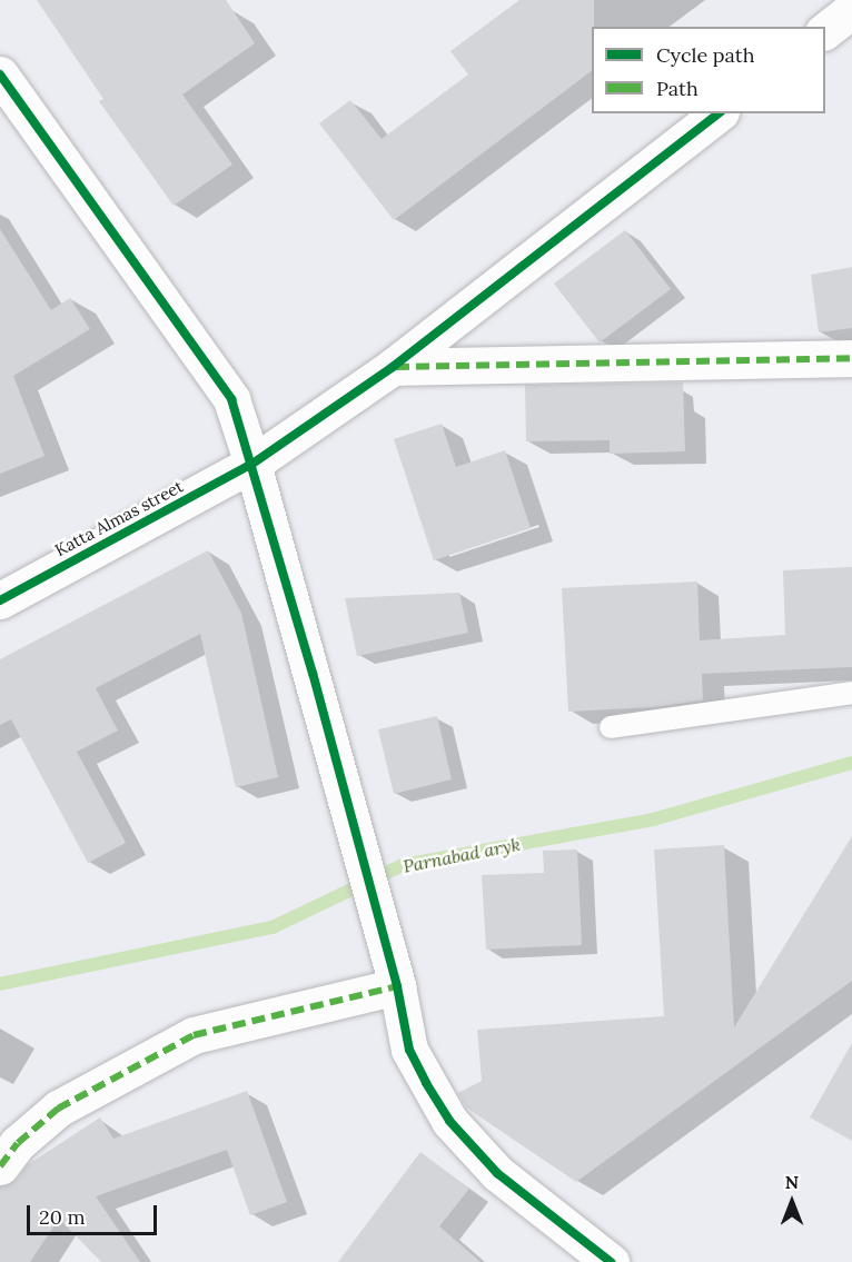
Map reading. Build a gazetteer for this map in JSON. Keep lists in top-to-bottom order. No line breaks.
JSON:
{"streets":{"street":["Katta Almas street"]},"water":["Parnabad aryk"],"legend":["Cycle path","Path"],"scale_bar":"20 m","north":"top"}
